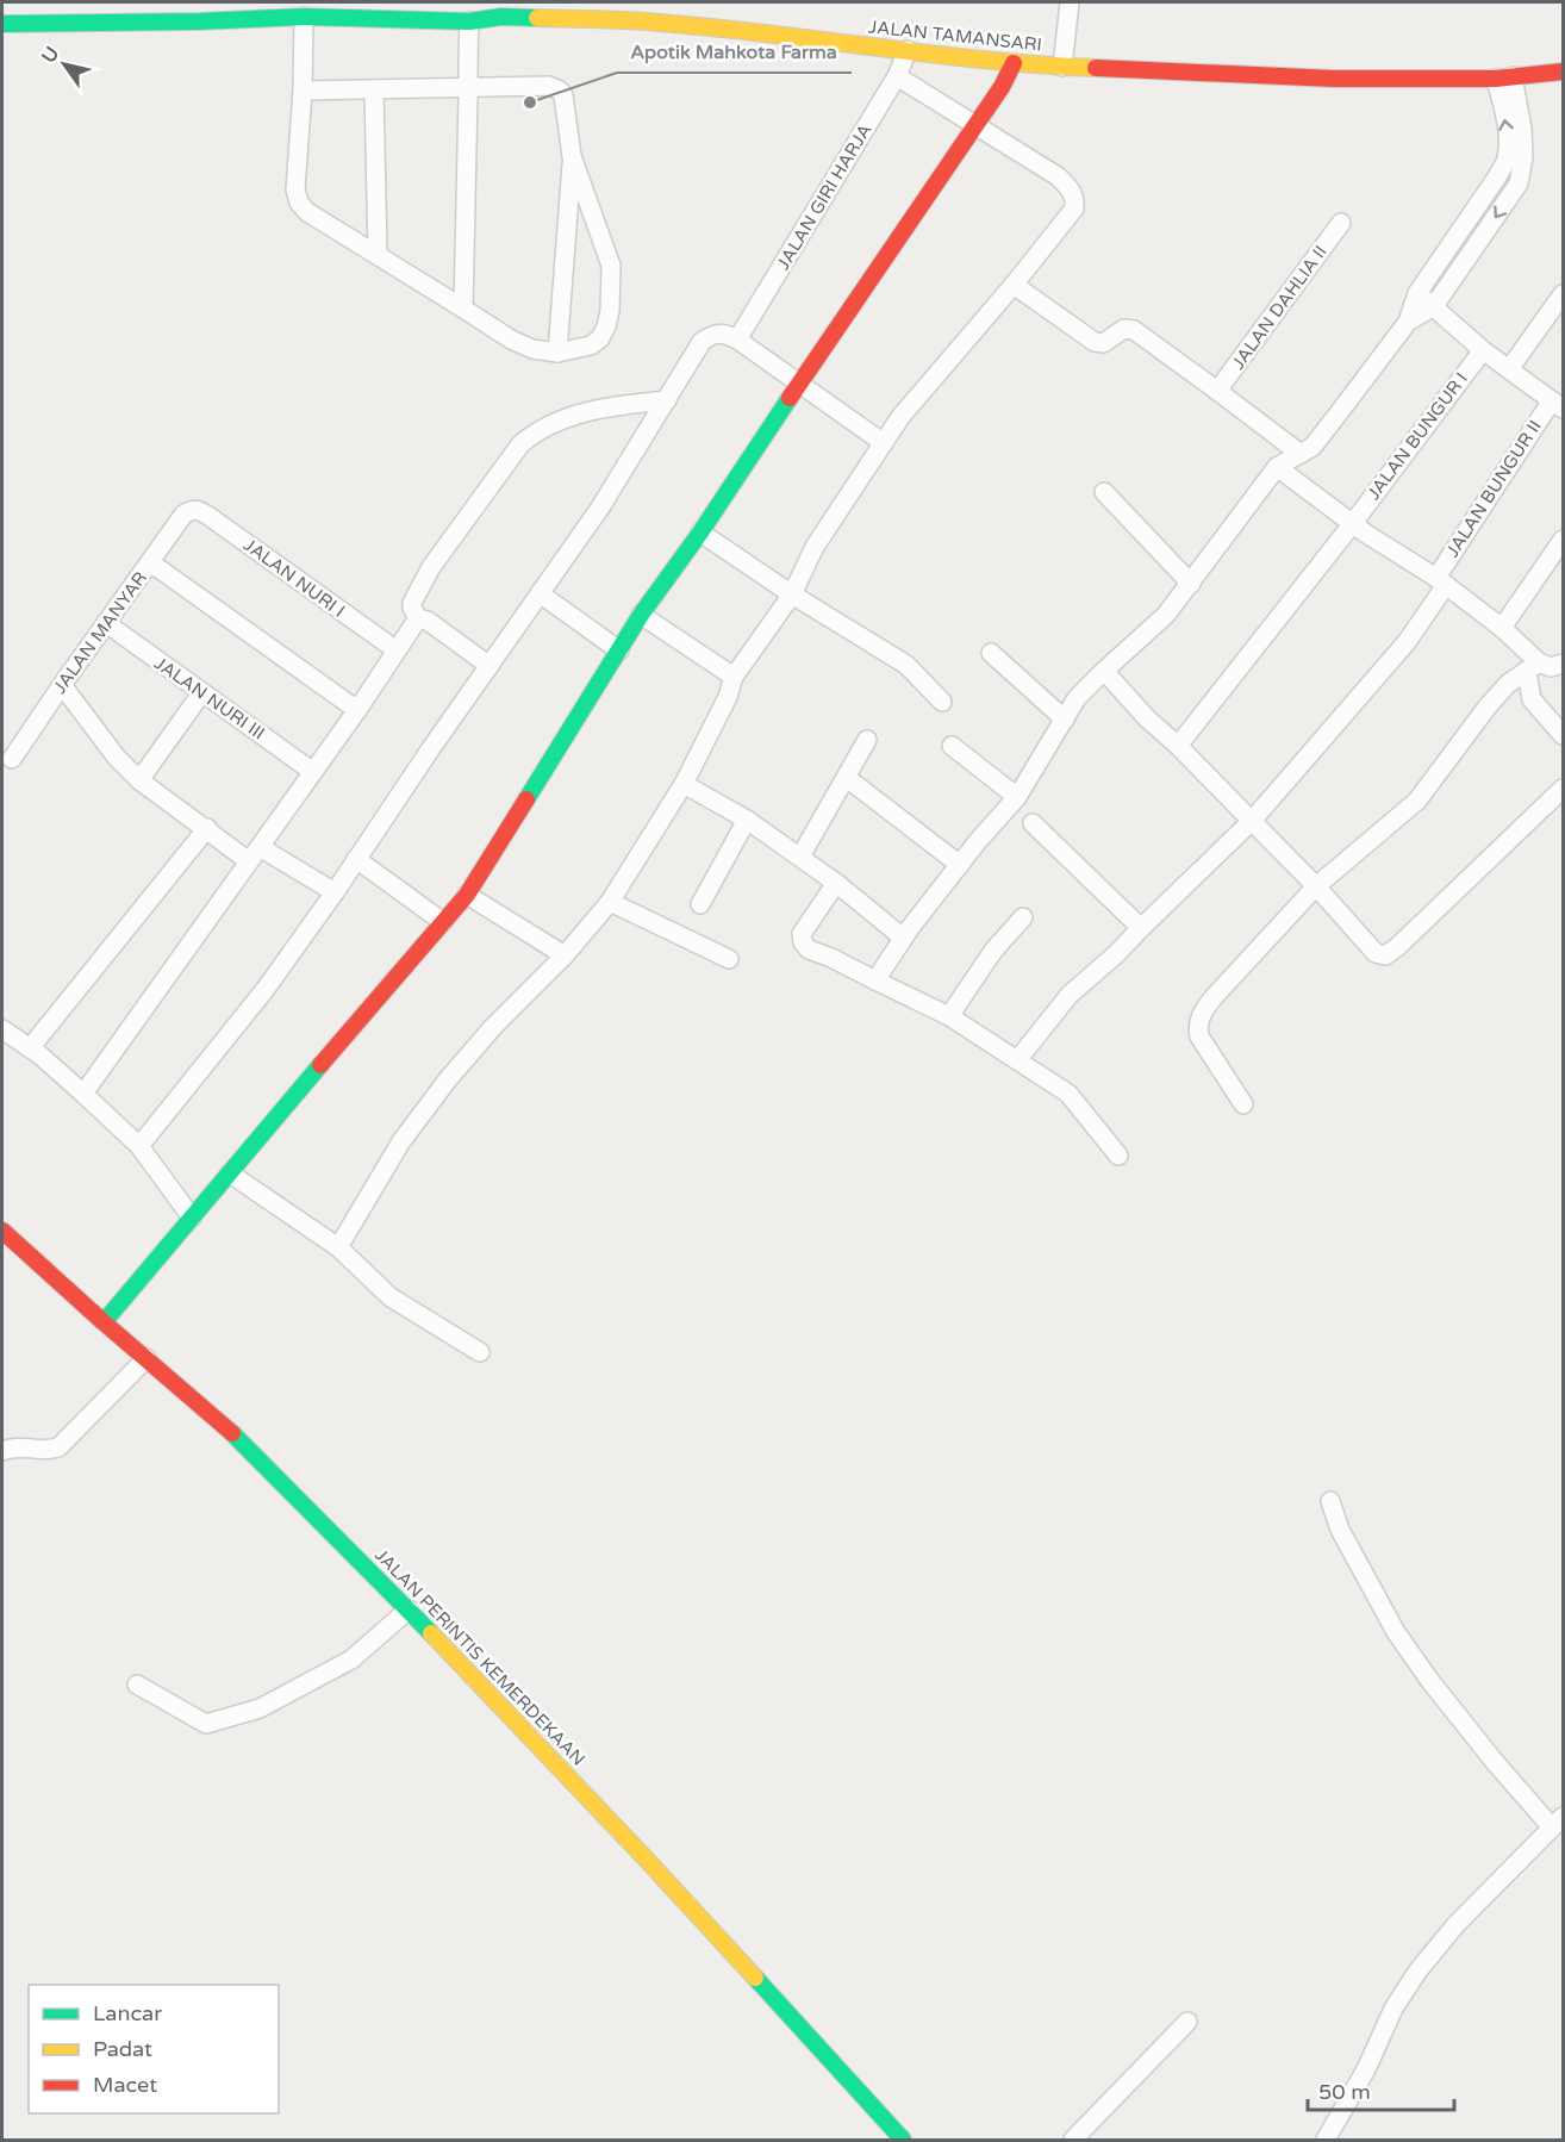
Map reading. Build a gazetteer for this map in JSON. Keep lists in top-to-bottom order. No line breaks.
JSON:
{"streets":{"main road":["JALAN TAMANSARI","JALAN PERINTIS KEMERDEKAAN"],"street":["JALAN GIRI HARJA","JALAN DAHLIA II","JALAN BUNGUR I","JALAN BUNGUR II","JALAN NURI I","JALAN MANYAR","JALAN NURI III"]},"crossings":[["JALAN TAMANSARI","JALAN GIRI HARJA"],["JALAN NURI I","JALAN MANYAR"],["JALAN MANYAR","JALAN NURI III"]],"places":["Apotik Mahkota Farma"],"legend":["Lancar","Padat","Macet"],"scale_bar":"50 m","north":"top left"}
